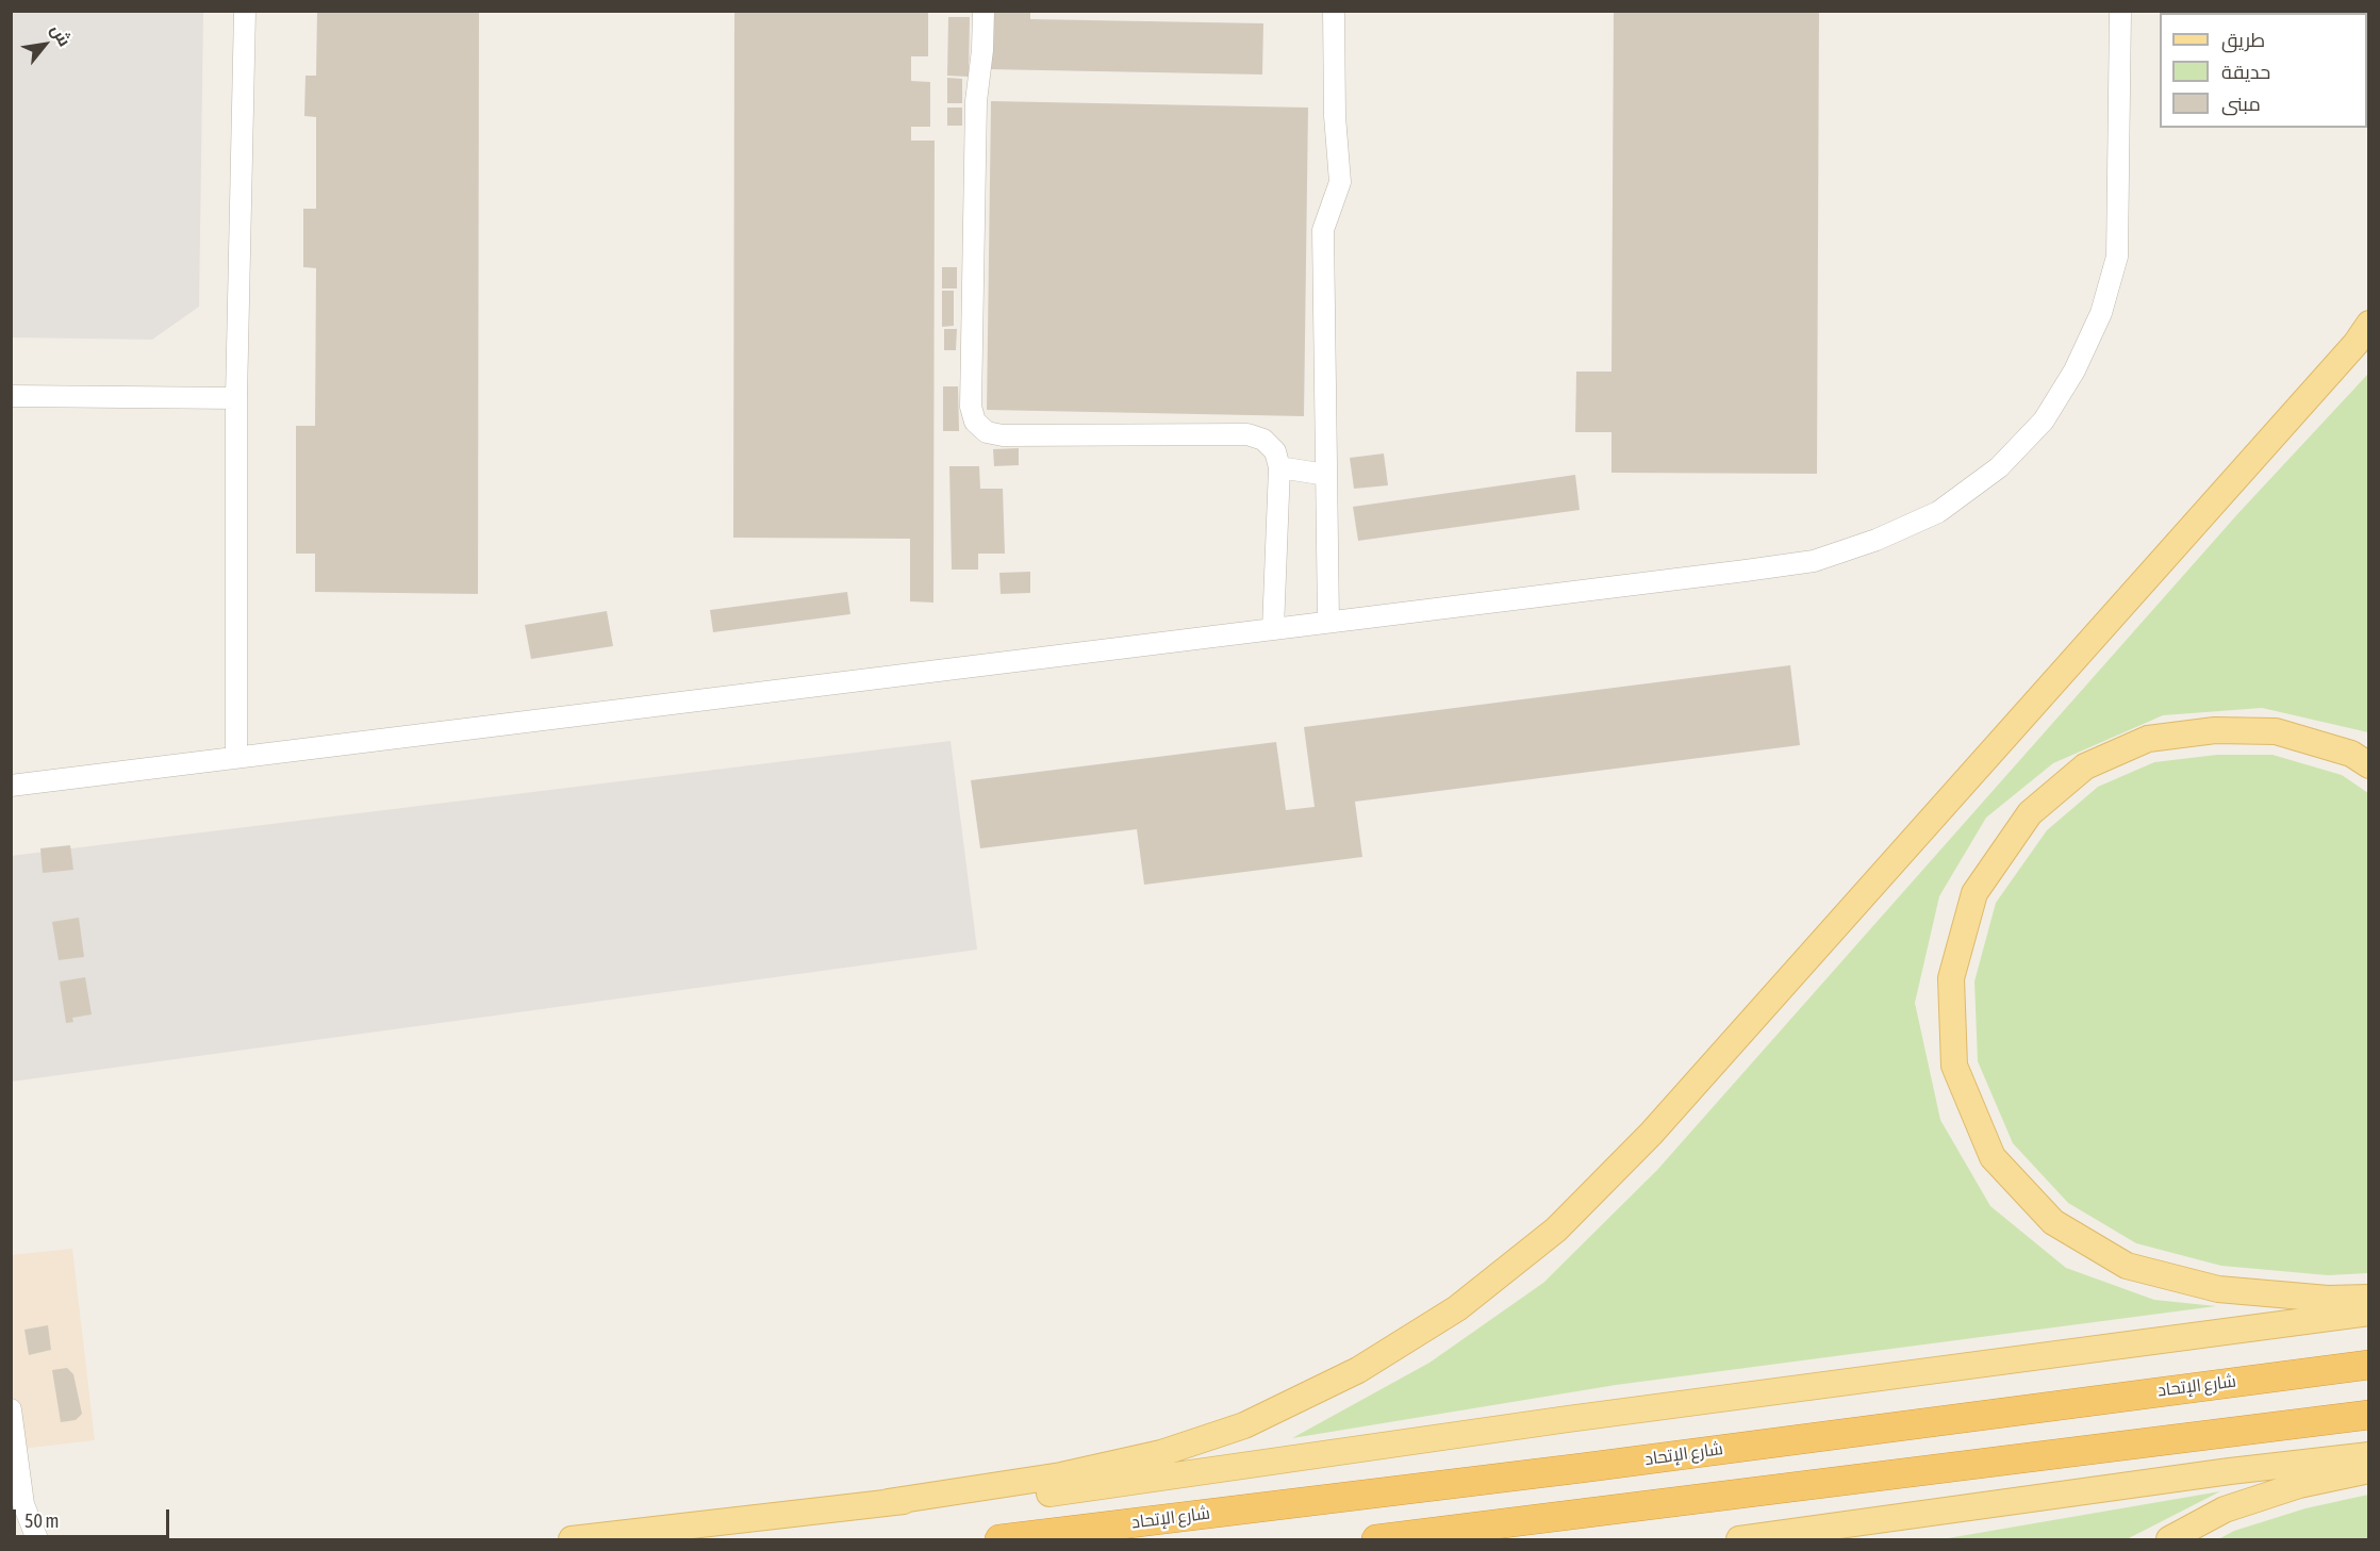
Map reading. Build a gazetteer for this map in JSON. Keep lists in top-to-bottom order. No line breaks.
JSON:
{"streets":{"highway":["شارع الإتحاد"]},"legend":["طريق","حديقة","مبنى"],"scale_bar":"50 m","north":"top right"}
